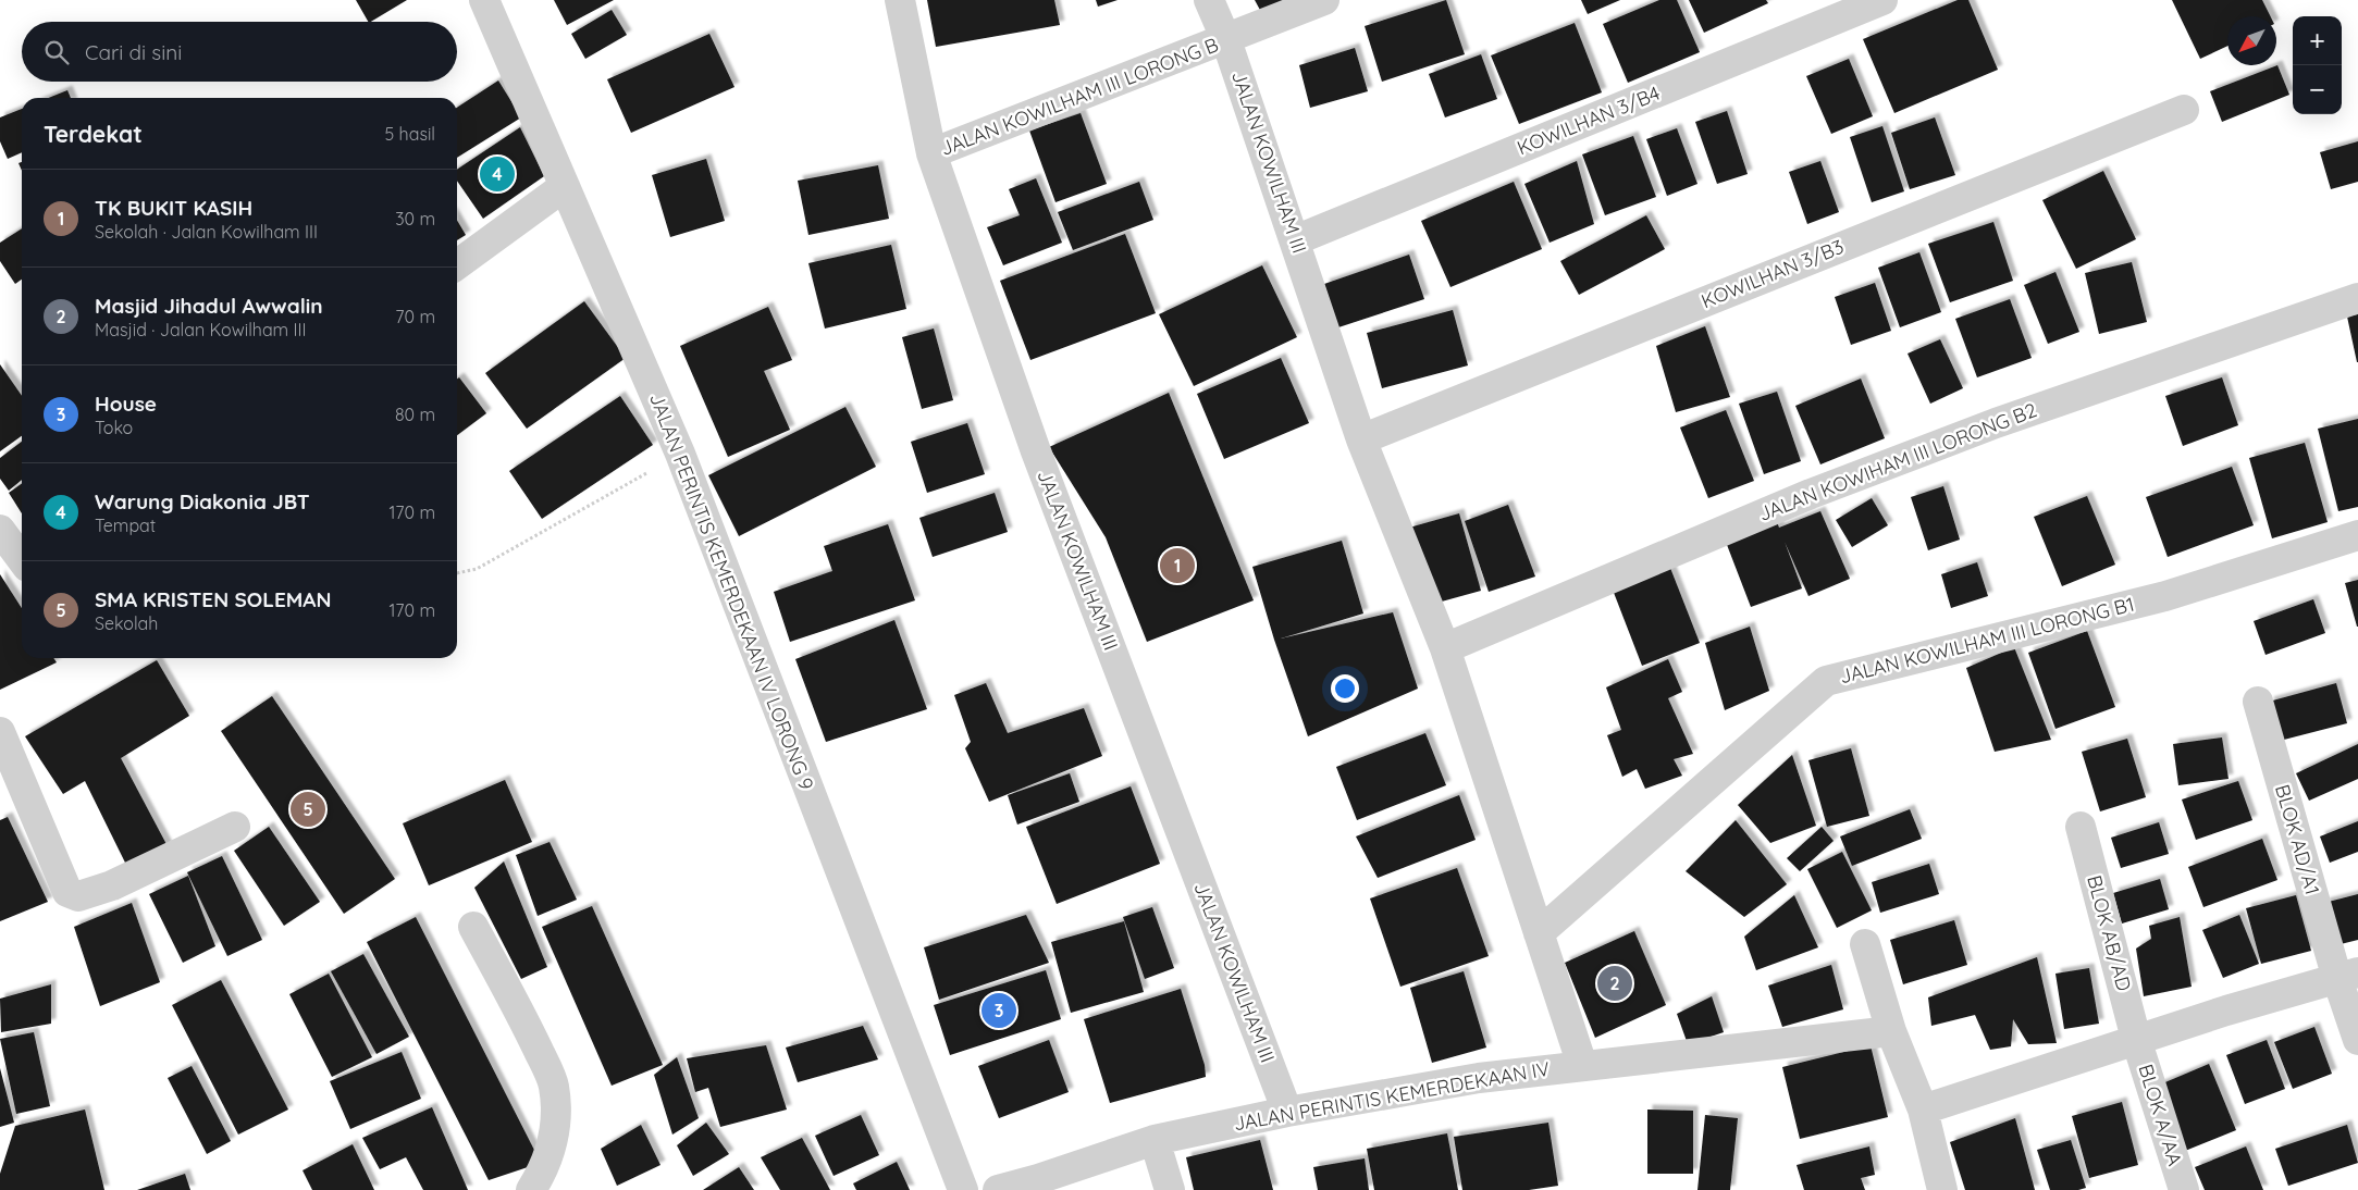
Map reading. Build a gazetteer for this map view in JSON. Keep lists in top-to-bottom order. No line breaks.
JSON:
{"streets":{"street":["JALAN KOWILHAM III LORONG B","KOWILHAN 3/B4","JALAN KOWILHAM III","KOWILHAN 3/B3","JALAN KOWIHAM III LORONG B2","JALAN PERINTIS KEMERDEKAAN IV LORONG 9","JALAN KOWILHAM III LORONG B1","BLOK AD/A1","BLOK AB/AD","JALAN PERINTIS KEMERDEKAAN IV","BLOK A/AA"]},"crossings":[["JALAN KOWILHAM III LORONG B","JALAN KOWILHAM III"],["KOWILHAN 3/B4","JALAN KOWILHAM III"],["JALAN KOWILHAM III","KOWILHAN 3/B3"],["JALAN KOWILHAM III","JALAN KOWIHAM III LORONG B2"],["JALAN KOWILHAM III","JALAN KOWILHAM III LORONG B1"],["JALAN KOWILHAM III","JALAN PERINTIS KEMERDEKAAN IV"],["BLOK AB/AD","BLOK A/AA"]],"north":"bottom left","page":{"map_buttons":["+","−"],"search":"Cari di sini","heading":["Terdekat","5 hasil"],"pins":["4","1","5","2","3"],"list":[{"mark":"1","name":"TK BUKIT KASIH","note":"Sekolah · Jalan Kowilham III","value":"30 m"},{"mark":"2","name":"Masjid Jihadul Awwalin","note":"Masjid · Jalan Kowilham III","value":"70 m"},{"mark":"3","name":"House","note":"Toko","value":"80 m"},{"mark":"4","name":"Warung Diakonia JBT","note":"Tempat","value":"170 m"},{"mark":"5","name":"SMA KRISTEN SOLEMAN","note":"Sekolah","value":"170 m"}]}}
